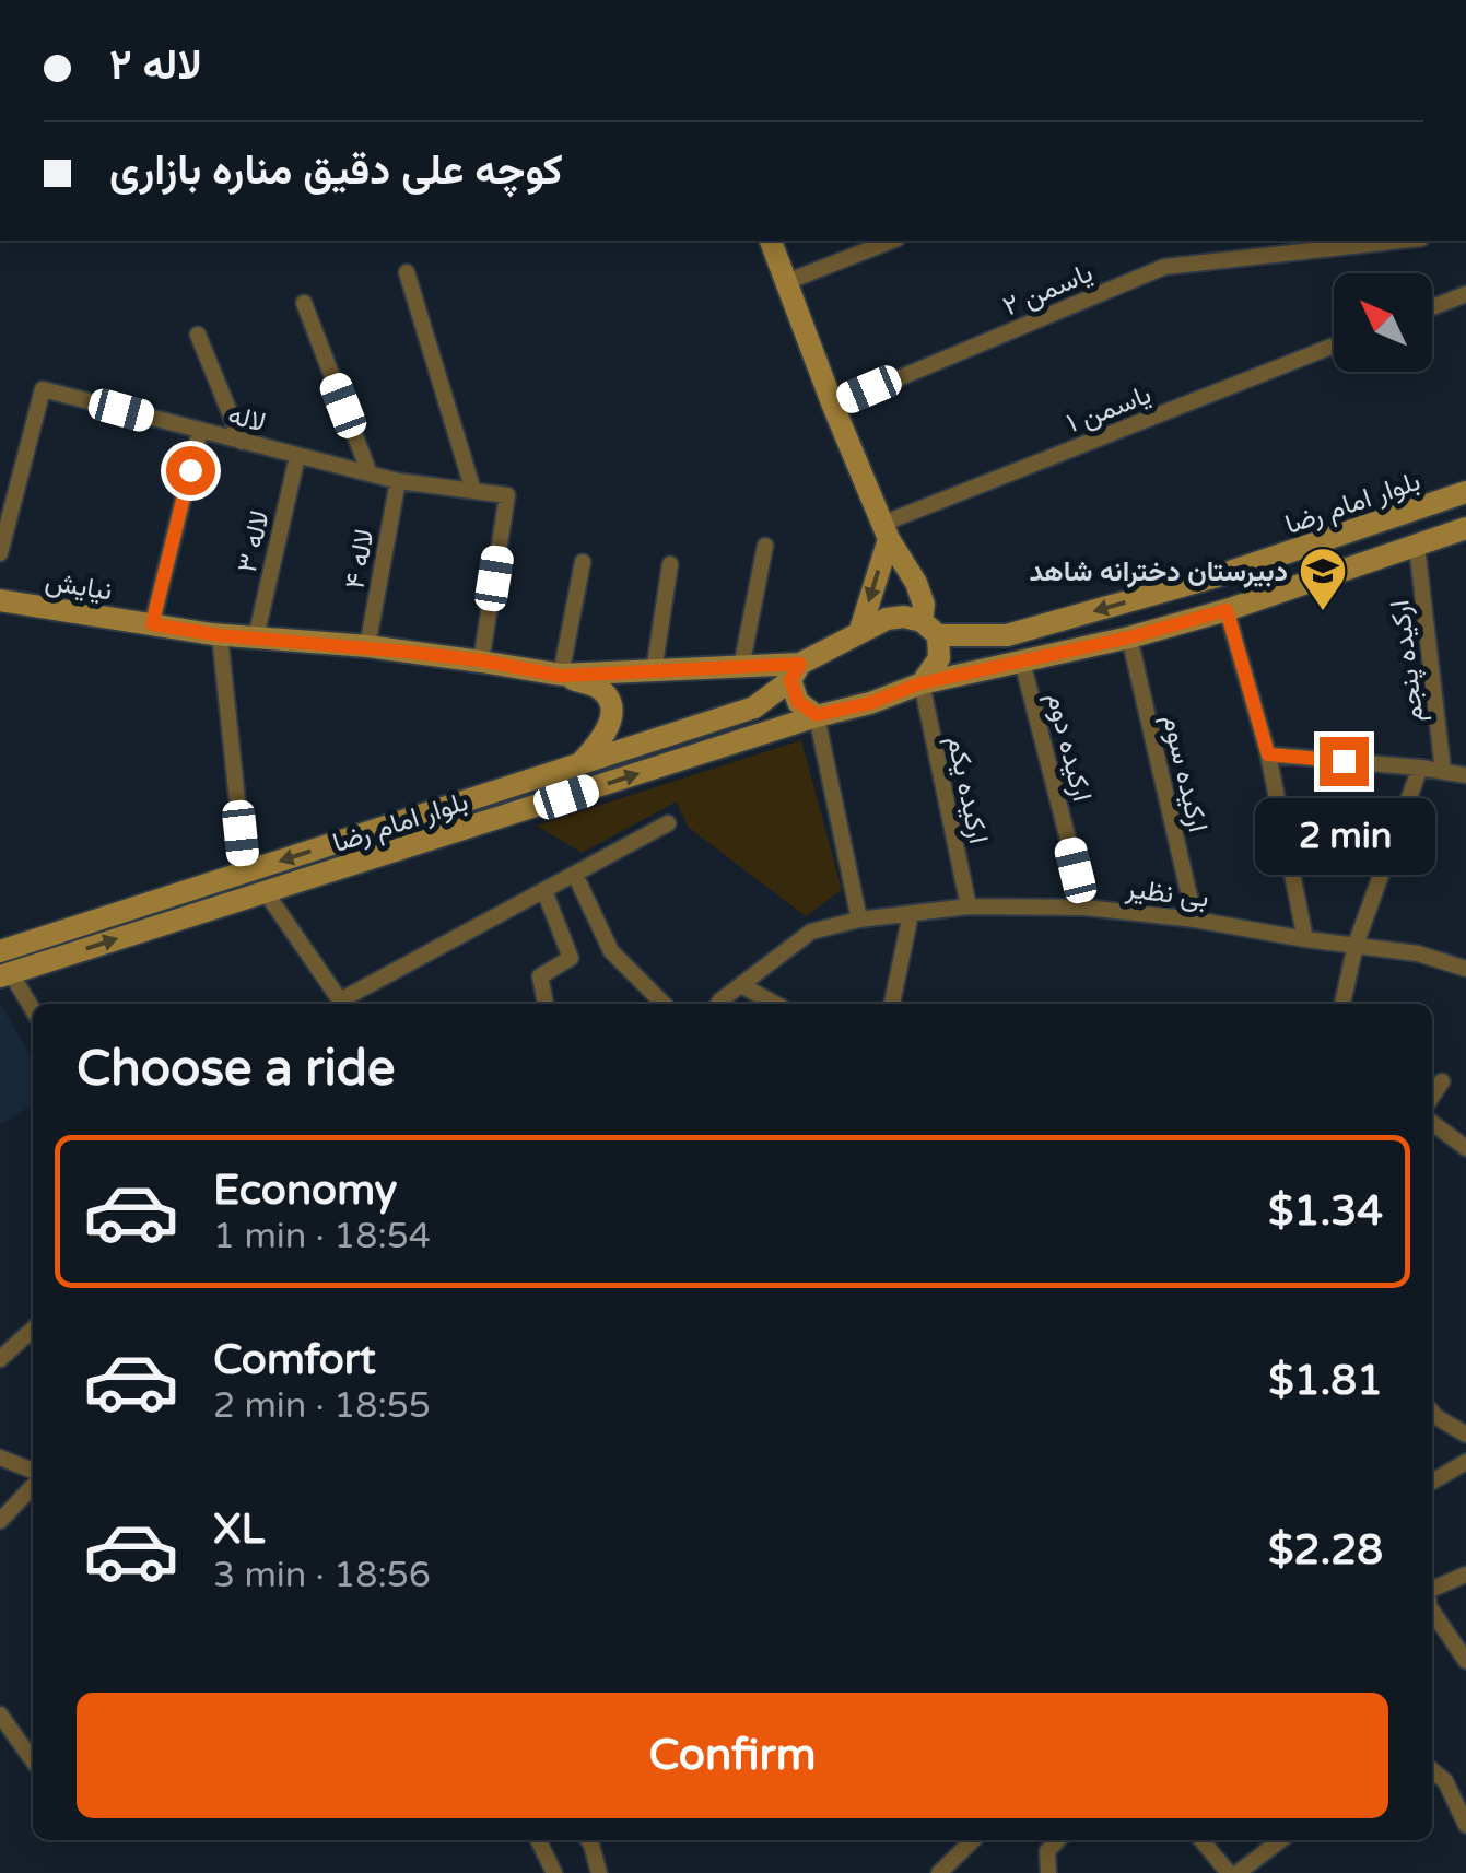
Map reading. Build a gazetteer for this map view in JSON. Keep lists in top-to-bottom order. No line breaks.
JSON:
{"streets":{"main road":["بلوار امام رضا","نیایش"],"street":["یاسمن ۲","یاسمن ۱","لاله","لاله ۳","لاله ۴","ارکیده پنجم","ارکیده دوم","ارکیده سوم","ارکیده یکم","بی نظیر"]},"crossings":[["لاله","لاله ۳"],["لاله","لاله ۴"],["لاله","نیایش"],["بلوار امام رضا","نیایش"],["بلوار امام رضا","ارکیده یکم"],["لاله ۳","نیایش"],["لاله ۴","نیایش"],["ارکیده دوم","بی نظیر"],["ارکیده سوم","بی نظیر"],["ارکیده یکم","بی نظیر"]],"places":{"school or university":["دبیرستان دخترانه شاهد"]},"north":"top left","page":{"banner":["لاله ۲","کوچه علی دقیق مناره بازاری"],"bubble":"2 min","heading":"Choose a ride","list":[{"name":"Economy","note":"1 min · 18:54","value":"$1.34"},{"name":"Comfort","note":"2 min · 18:55","value":"$1.81"},{"name":"XL","note":"3 min · 18:56","value":"$2.28"}],"buttons":"Confirm"}}
